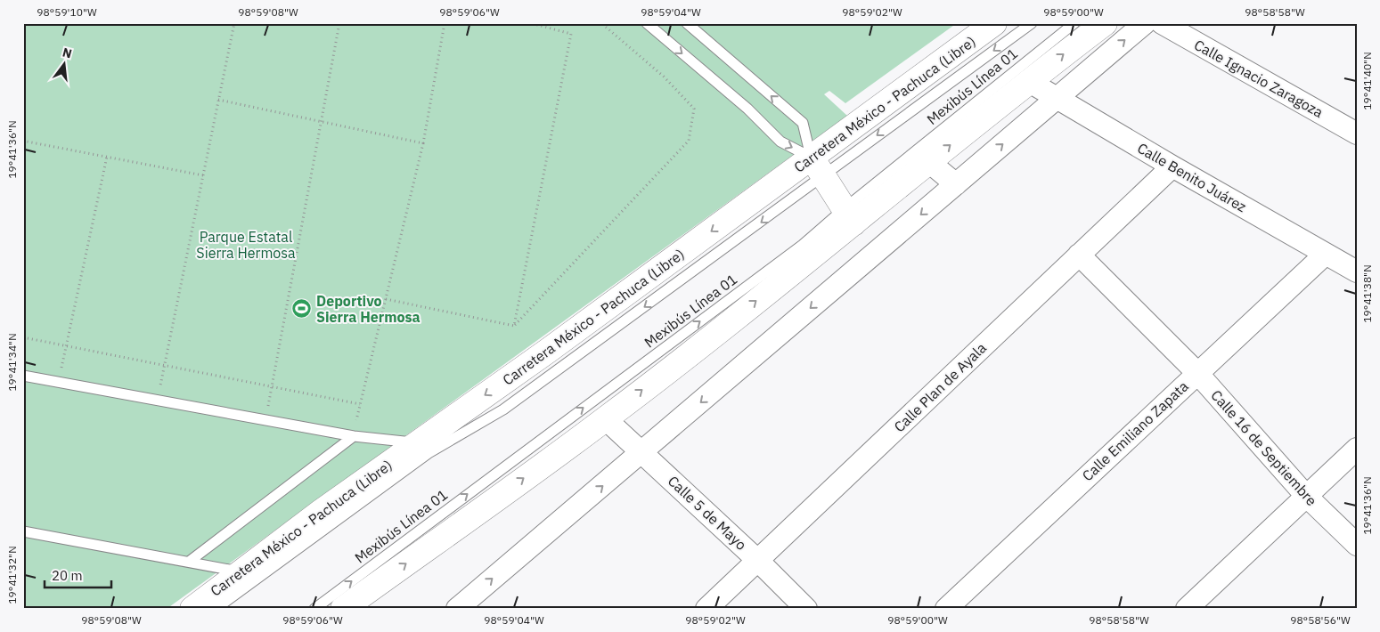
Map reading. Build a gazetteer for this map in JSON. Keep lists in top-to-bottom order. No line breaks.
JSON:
{"streets":{"main road":["Carretera México - Pachuca (Libre)"],"street":["Calle Ignacio Zaragoza","Calle Benito Juárez","Calle Plan de Ayala","Calle Emiliano Zapata","Calle 16 de Septiembre","Calle 5 de Mayo"],"lane":["Mexibús Línea 01"]},"crossings":[["Mexibús Línea 01","Carretera México - Pachuca (Libre)"],["Calle Benito Juárez","Calle Plan de Ayala"],["Calle Benito Juárez","Calle Emiliano Zapata"],["Calle Plan de Ayala","Calle 16 de Septiembre"],["Calle Plan de Ayala","Calle 5 de Mayo"],["Calle Emiliano Zapata","Calle 16 de Septiembre"]],"parks":["Parque Estatal Sierra Hermosa"],"places":{"sports":["Deportivo Sierra Hermosa"]},"scale_bar":"20 m","north":"top","coordinates":["98°59'10\"W","98°59'08\"W","98°59'06\"W","98°59'04\"W","98°59'02\"W","98°59'00\"W","98°58'58\"W","19°41'40\"N","19°41'36\"N","19°41'38\"N","19°41'34\"N","19°41'32\"N","98°58'56\"W"]}
